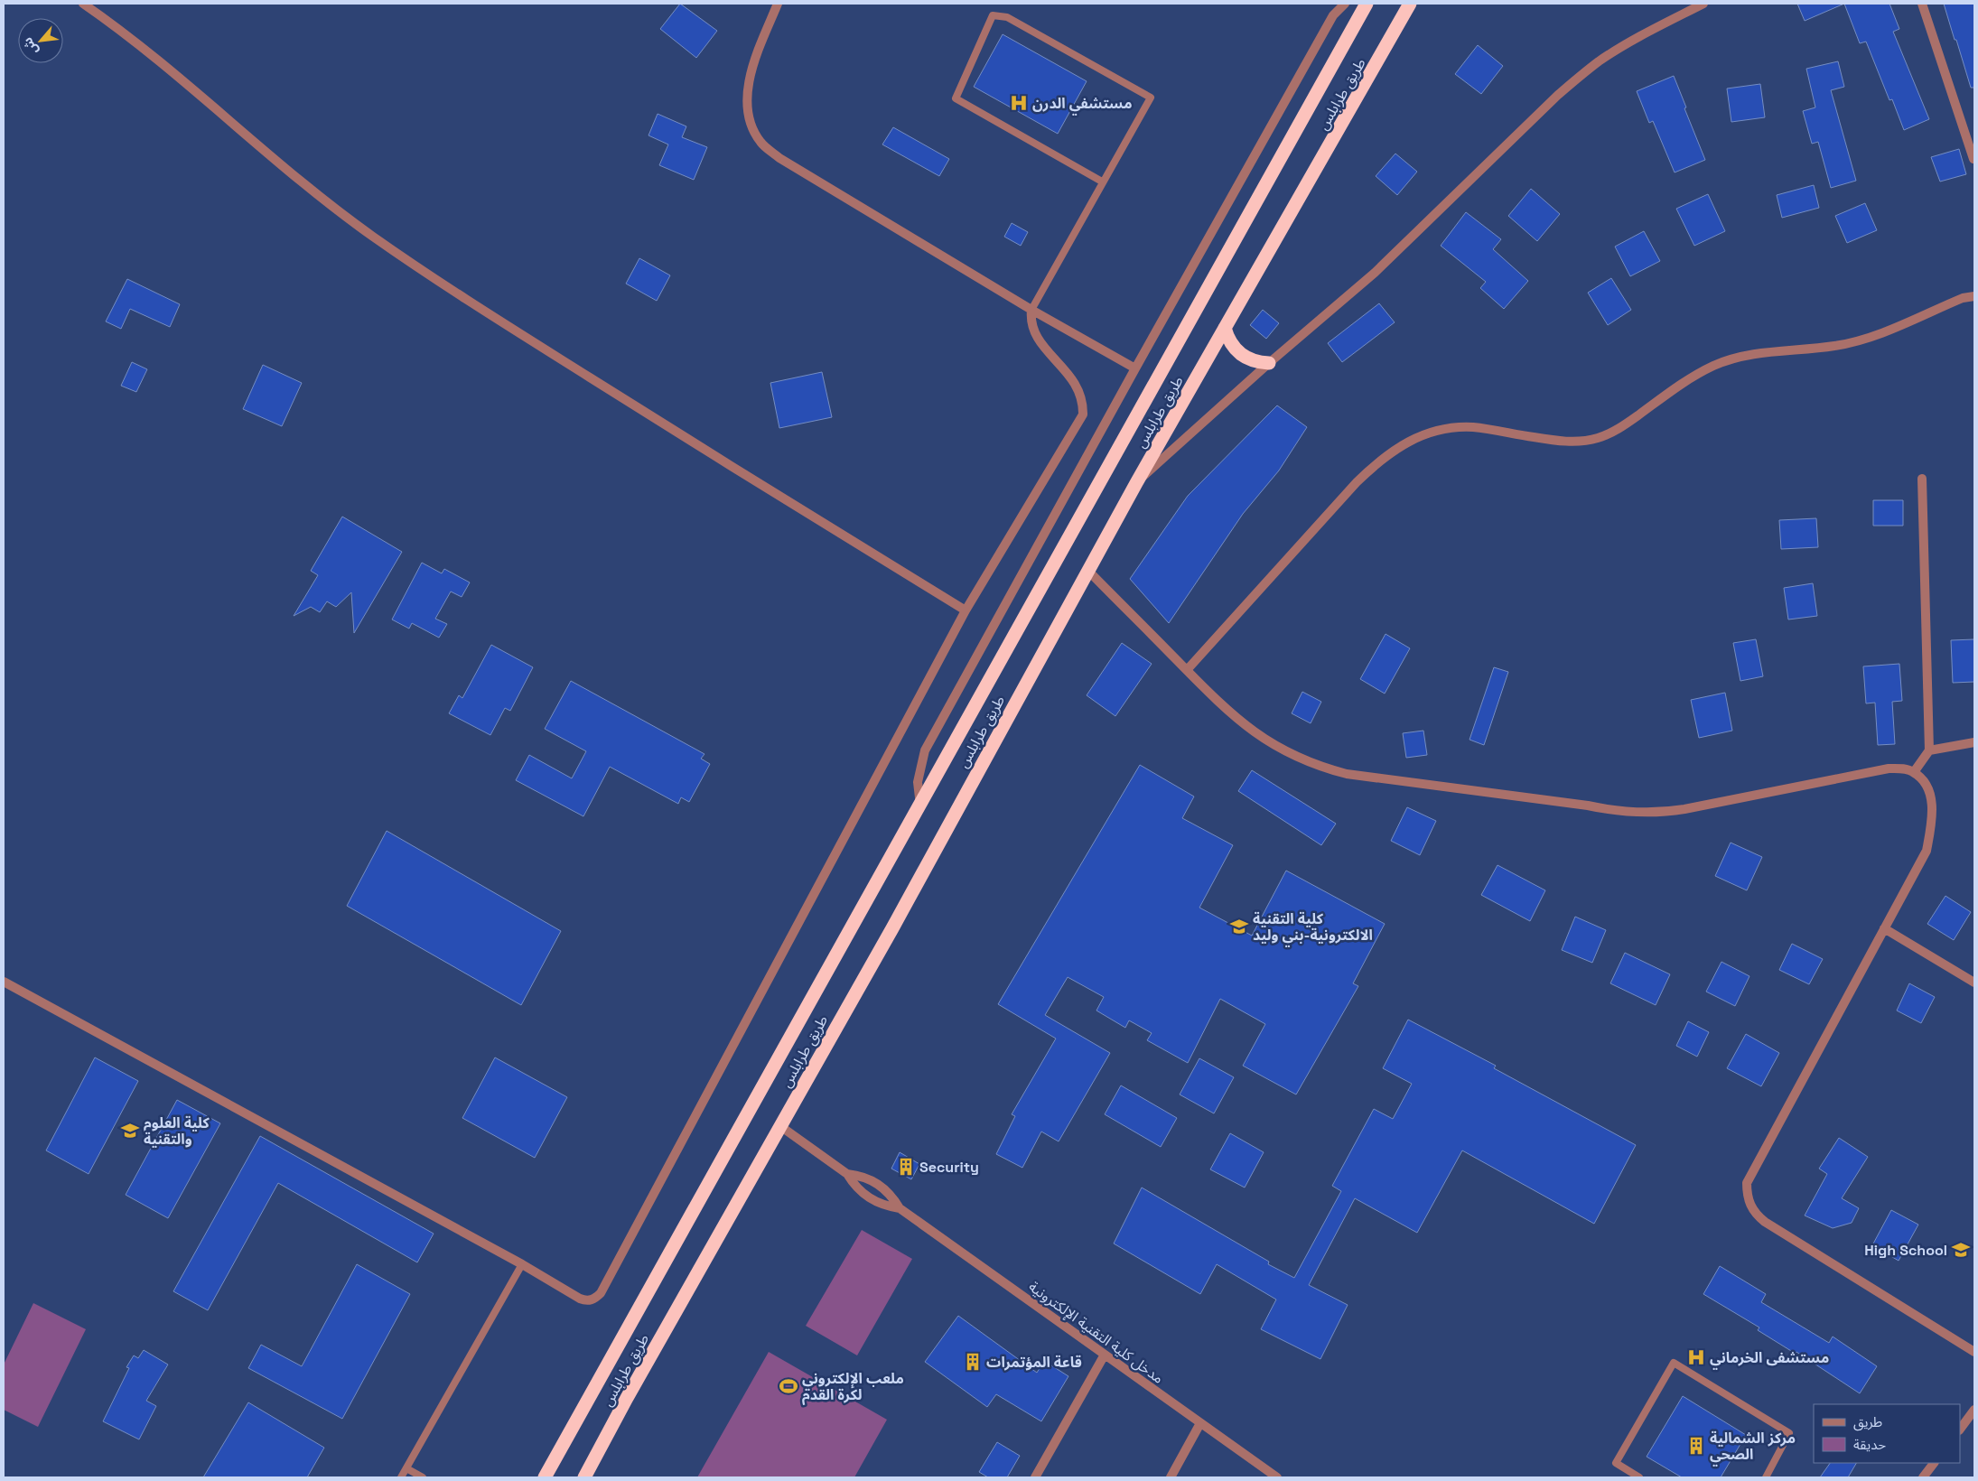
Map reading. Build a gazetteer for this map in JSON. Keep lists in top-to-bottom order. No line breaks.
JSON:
{"streets":{"highway":["طريق طرابلس"],"street":["مدخل كلية التقنية الإلكترونية"]},"places":{"hospital":["مستشفي الدرن","مستشفى الخرماني"],"school or university":["كلية التقنية الالكترونية-بني وليد","كلية العلوم والتقنية","High School"],"building":["Security","قاعة المؤتمرات","مركز الشمالية الصحي"],"sports":["ملعب الإلكتروني لكرة القدم"]},"legend":["طريق","حديقة"],"north":"bottom left"}
